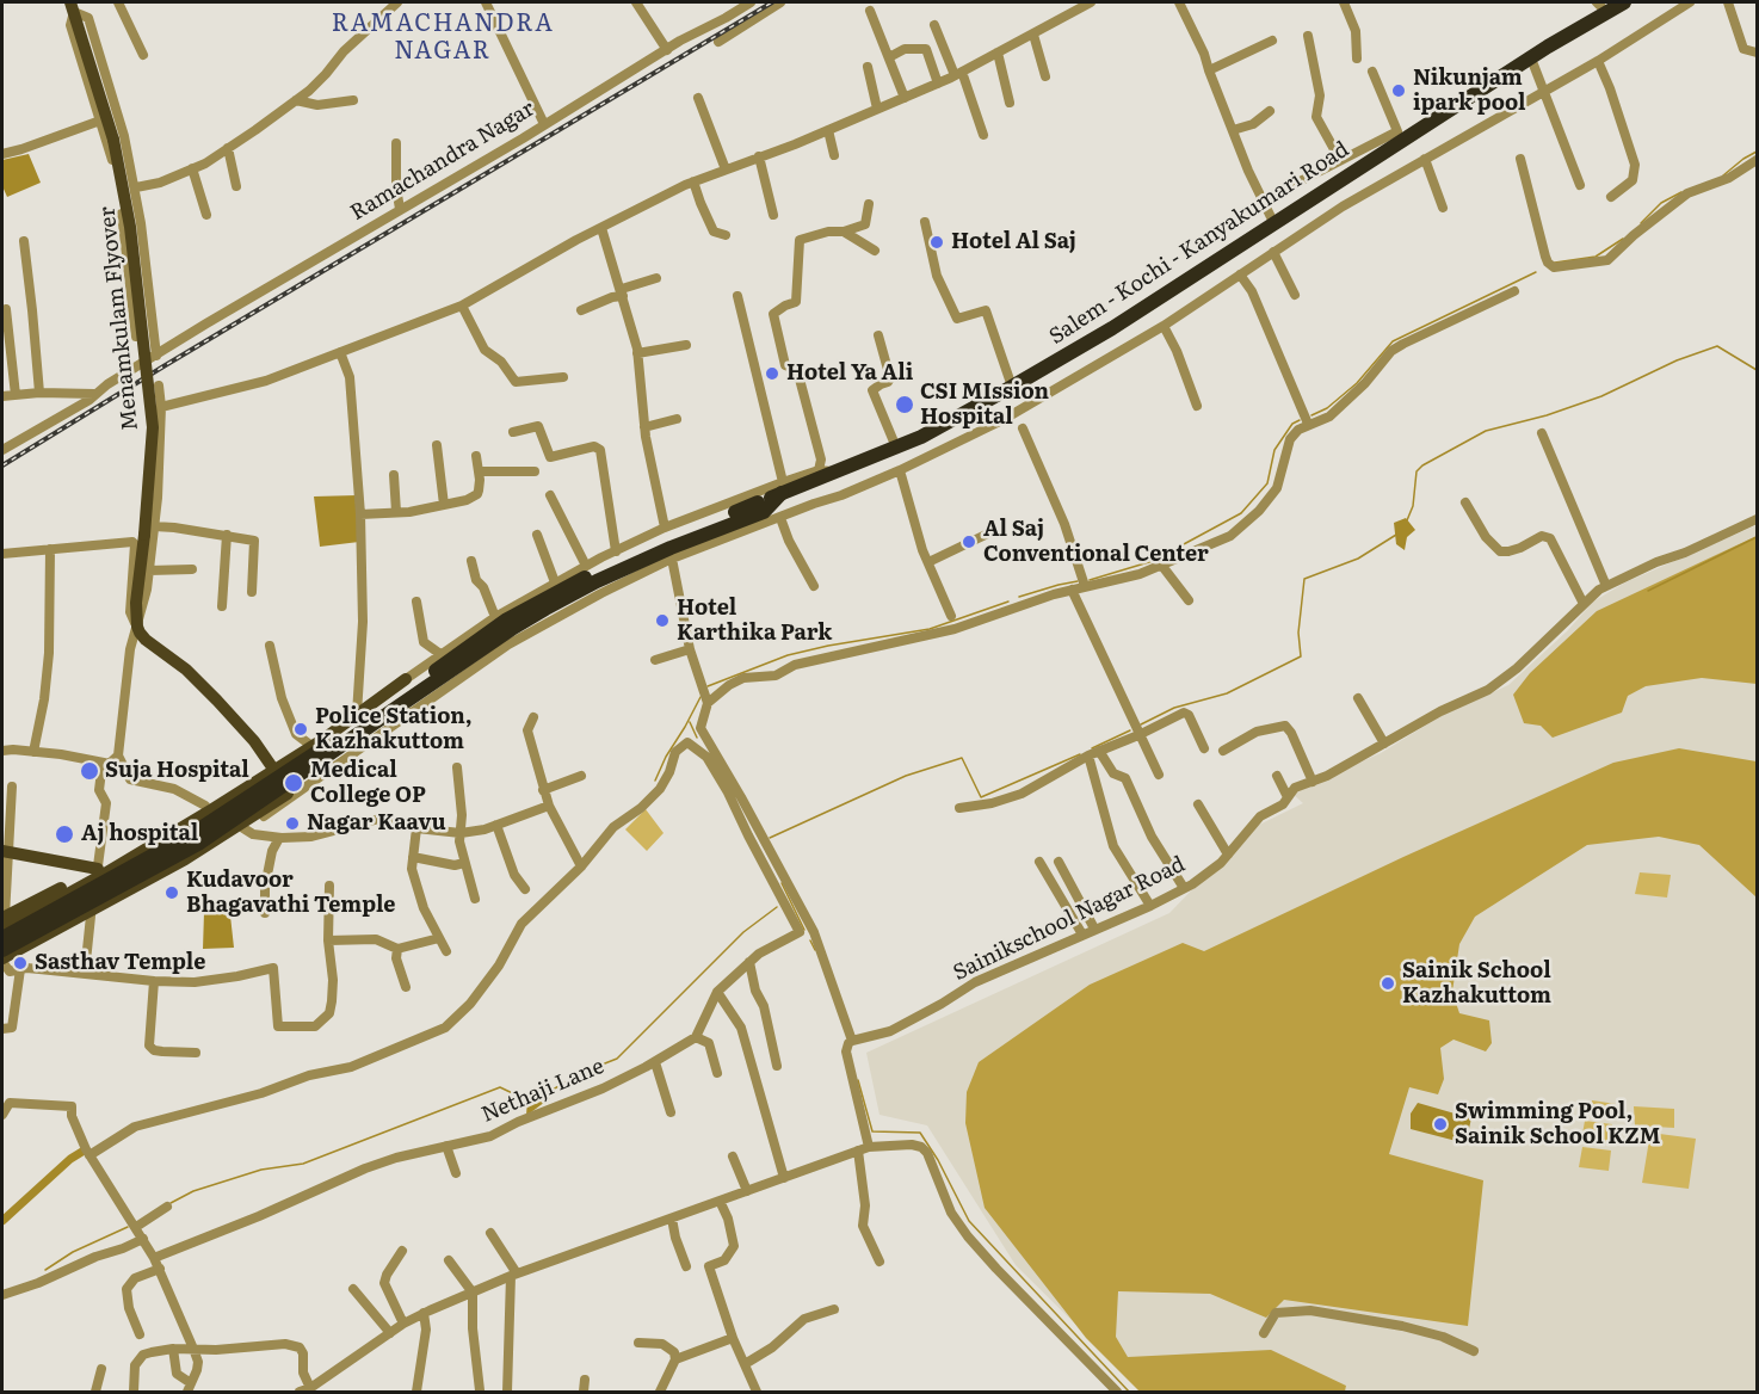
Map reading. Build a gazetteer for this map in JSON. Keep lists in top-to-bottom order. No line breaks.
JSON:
{"streets":{"highway":["Salem - Kochi - Kanyakumari Road"],"main road":["Menamkulam Flyover"],"street":["Ramachandra Nagar","Sainikschool Nagar Road","Nethaji Lane"]},"districts":["RAMACHANDRA NAGAR"],"places":["Nikunjam ipark pool","Hotel Al Saj","Hotel Ya Ali","CSI MIssion Hospital","Al Saj Conventional Center","Hotel Karthika Park","Police Station, Kazhakuttom","Suja Hospital","Medical College OP","Nagar Kaavu","Aj hospital","Kudavoor Bhagavathi Temple","Sasthav Temple","Sainik School Kazhakuttom","Swimming Pool, Sainik School KZM"]}
